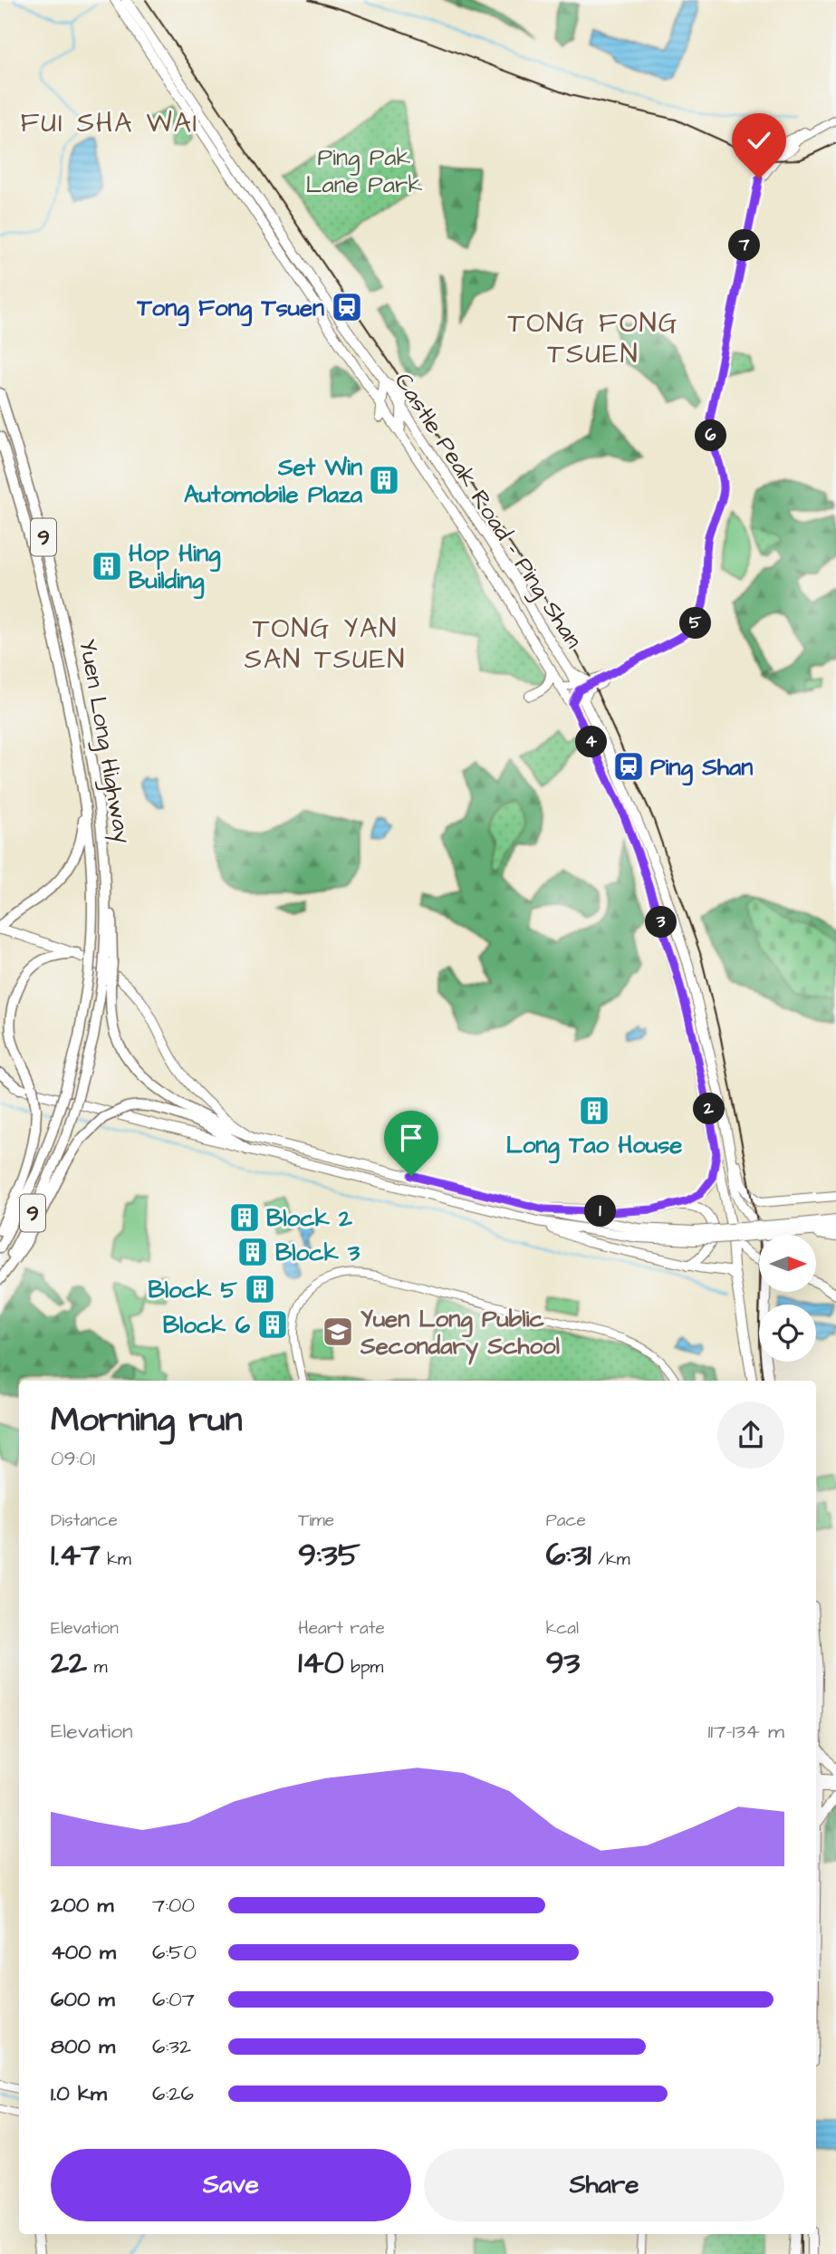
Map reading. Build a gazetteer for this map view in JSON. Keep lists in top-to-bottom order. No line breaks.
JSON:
{"streets":{"highway":["9","Yuen Long Highway"],"main road":["Castle Peak Road – Ping Shan"]},"districts":["FUI SHA WAI","TONG FONG TSUEN","TONG YAN SAN TSUEN"],"parks":["Ping Pak Lane Park"],"places":{"station":["Tong Fong Tsuen","Ping Shan"],"building":["Set Win Automobile Plaza","Hop Hing Building","Long Tao House","Block 2","Block 3","Block 5","Block 6"],"school or university":["Yuen Long Public Secondary School"]},"north":"right","page":{"pins":["7","6","5","4","3","2","1"],"heading":["Morning run","09:01"],"stats":[["Distance","1.47 km"],["Time","9:35"],["Pace","6:31 /km"],["Elevation","22 m"],["Heart rate","140 bpm"],["kcal","93"]],"chart":["Elevation","117–134 m"],"list":[{"name":"200 m","note":"7:00"},{"name":"400 m","note":"6:50"},{"name":"600 m","note":"6:07"},{"name":"800 m","note":"6:32"},{"name":"1.0 km","note":"6:26"}],"buttons":["Save","Share"]}}
